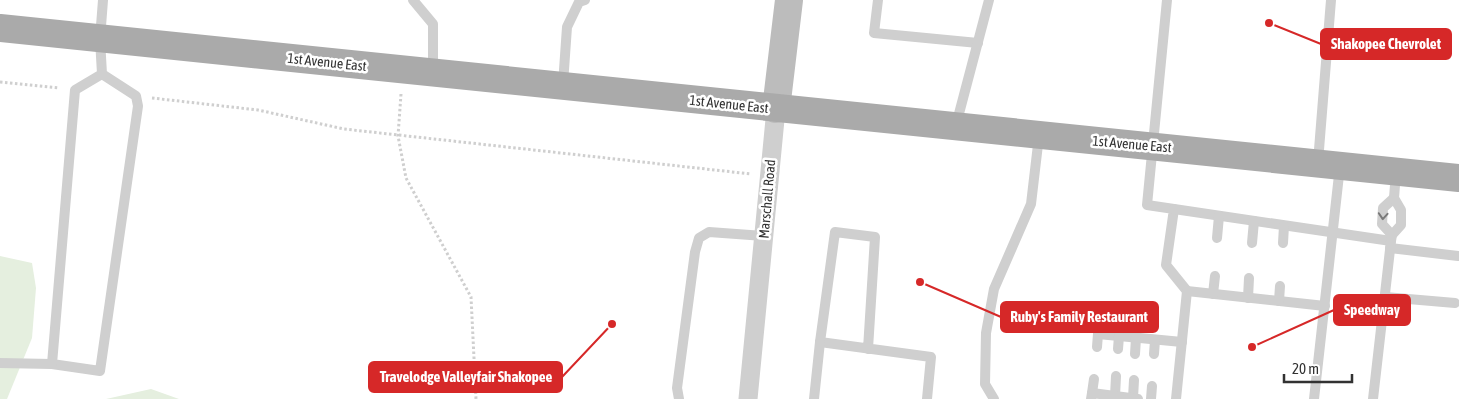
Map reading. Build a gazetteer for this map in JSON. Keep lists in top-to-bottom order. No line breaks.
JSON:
{"streets":{"main road":["1st Avenue East","Marschall Road"]},"crossings":[["1st Avenue East","Marschall Road"]],"places":["Shakopee Chevrolet","Ruby's Family Restaurant","Travelodge Valleyfair Shakopee","Speedway"],"scale_bar":"20 m"}
